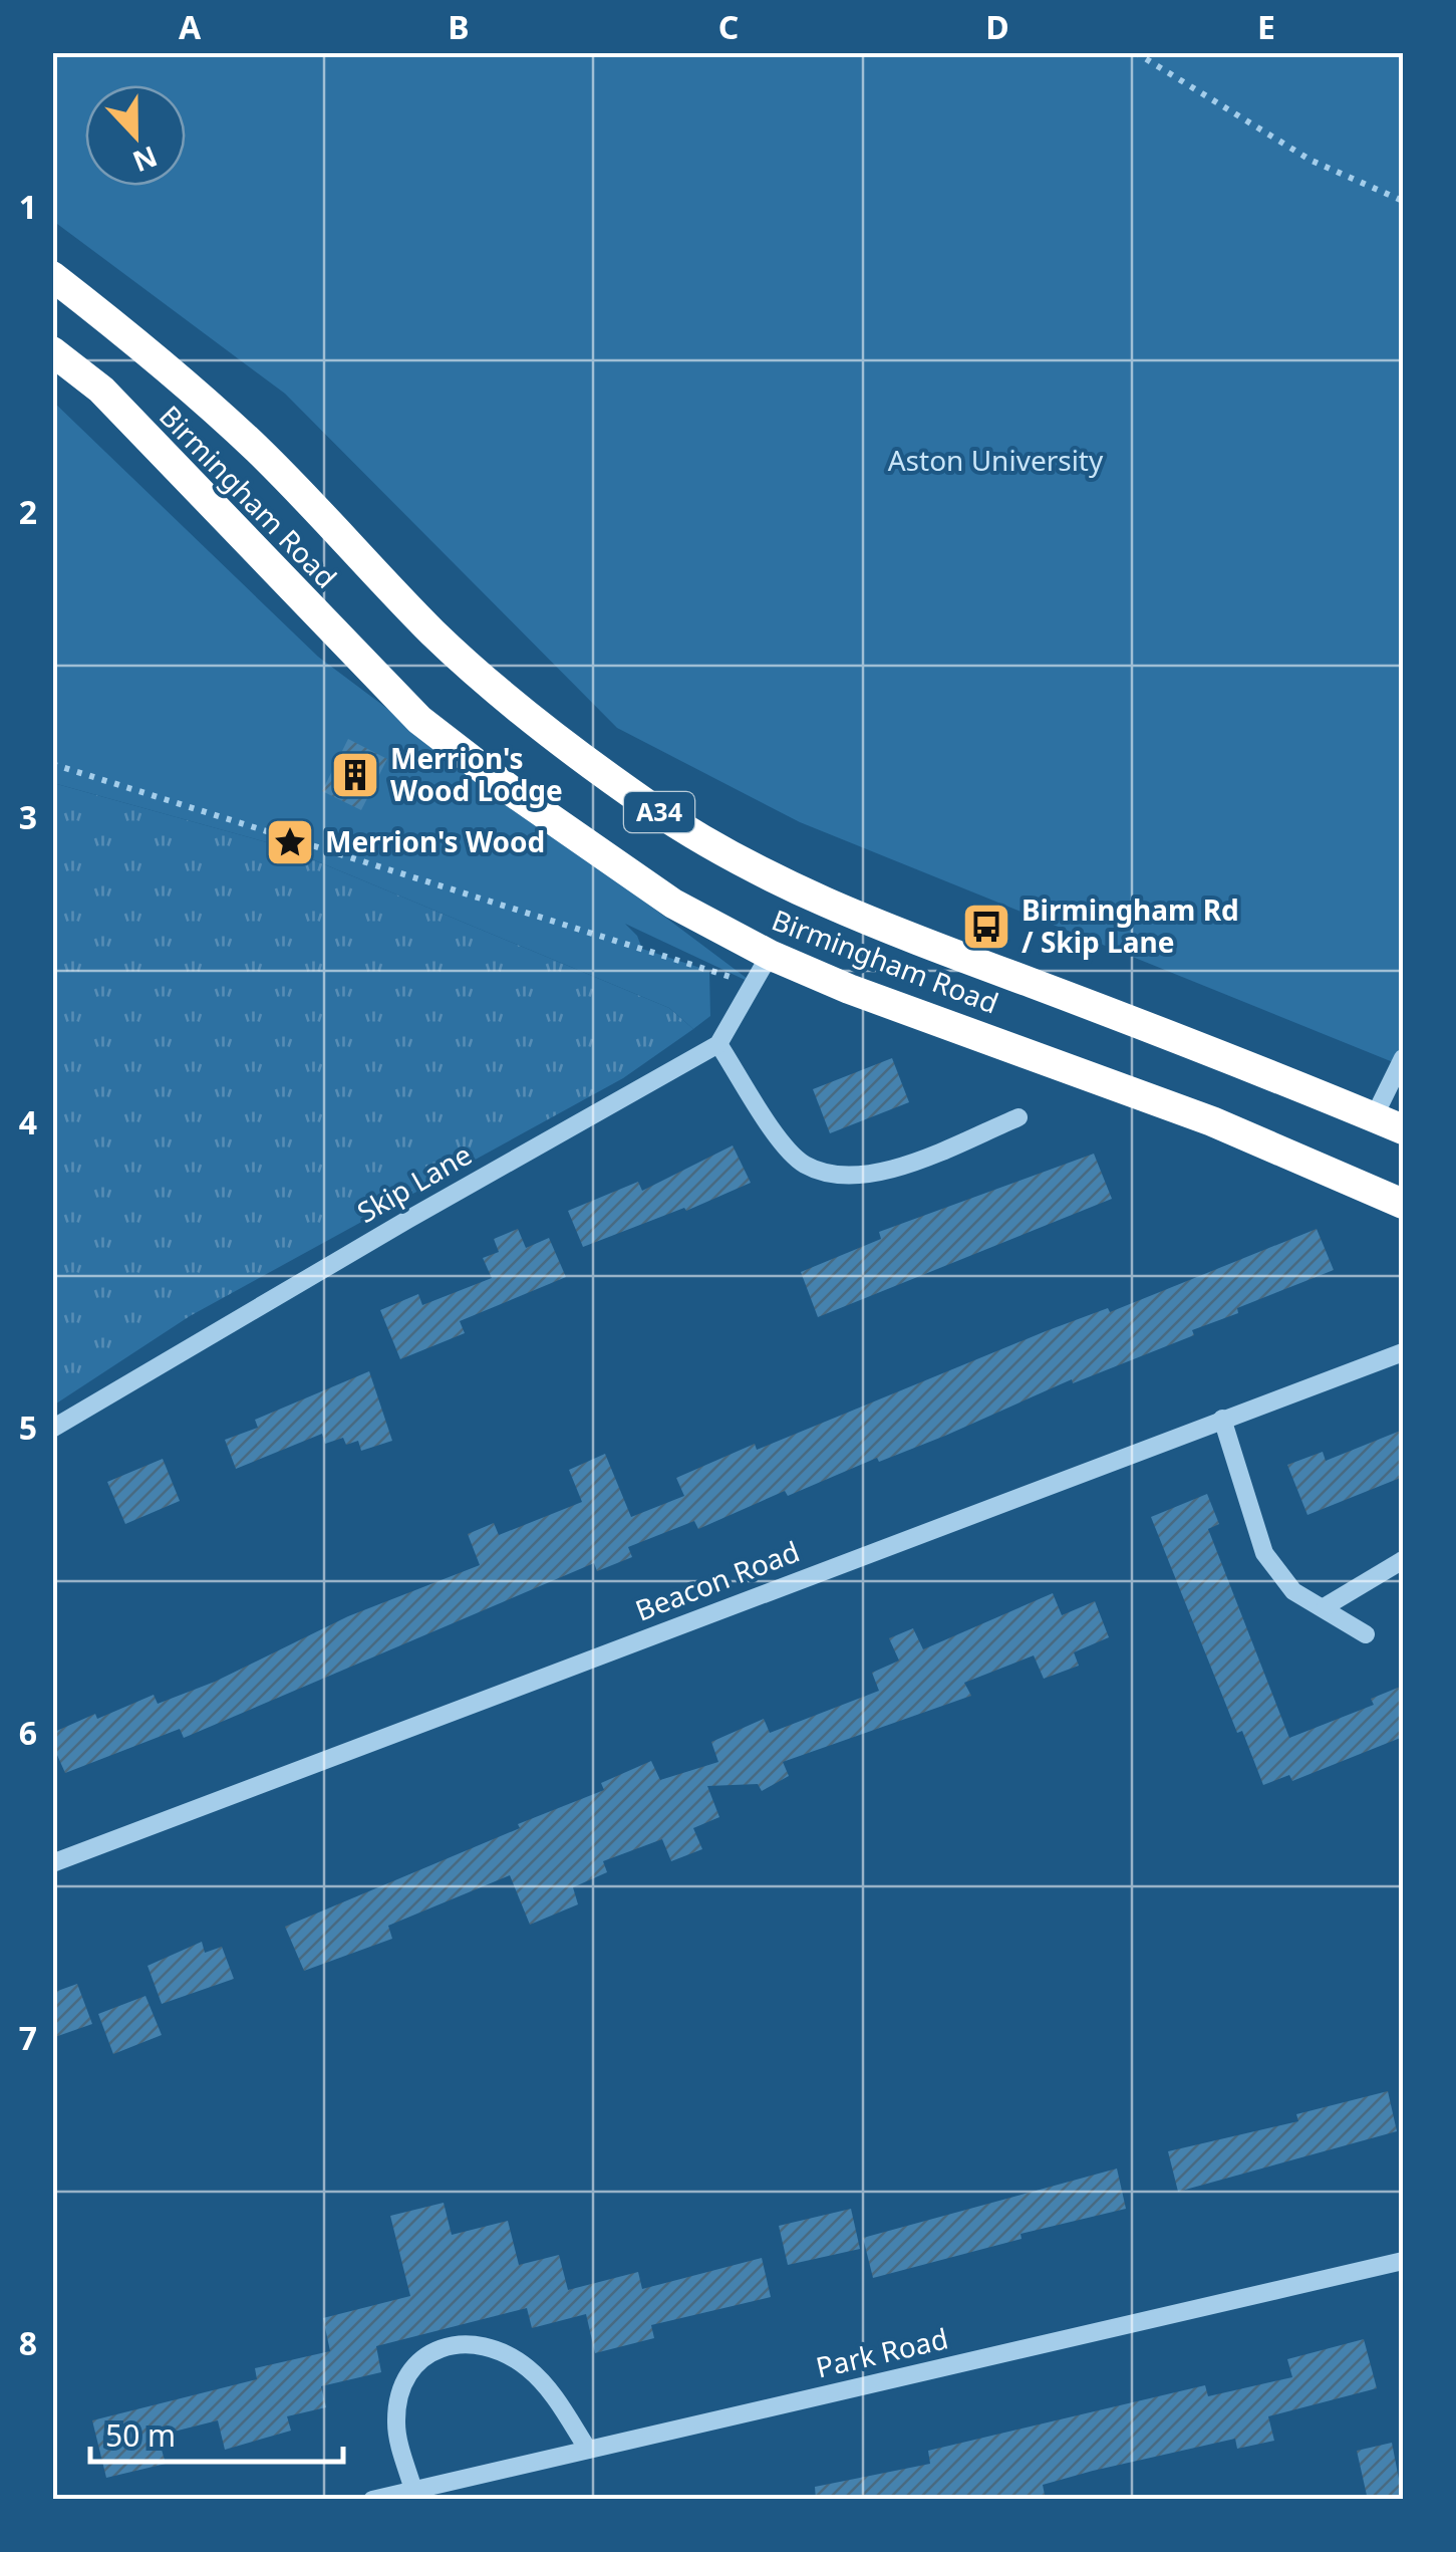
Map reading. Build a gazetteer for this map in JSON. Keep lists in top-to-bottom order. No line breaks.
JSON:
{"streets":{"highway":["Birmingham Road","A34"],"street":["Skip Lane","Beacon Road","Park Road"]},"crossings":[["Birmingham Road","Skip Lane"]],"parks":["Aston University"],"places":{"building":["Merrion's Wood Lodge"],"place":["Merrion's Wood"],"bus stop":["Birmingham Rd / Skip Lane"]},"scale_bar":"50 m","north":"bottom","grid":{"columns":["A","B","C","D","E"],"rows":["1","2","3","4","5","6","7","8"]}}
